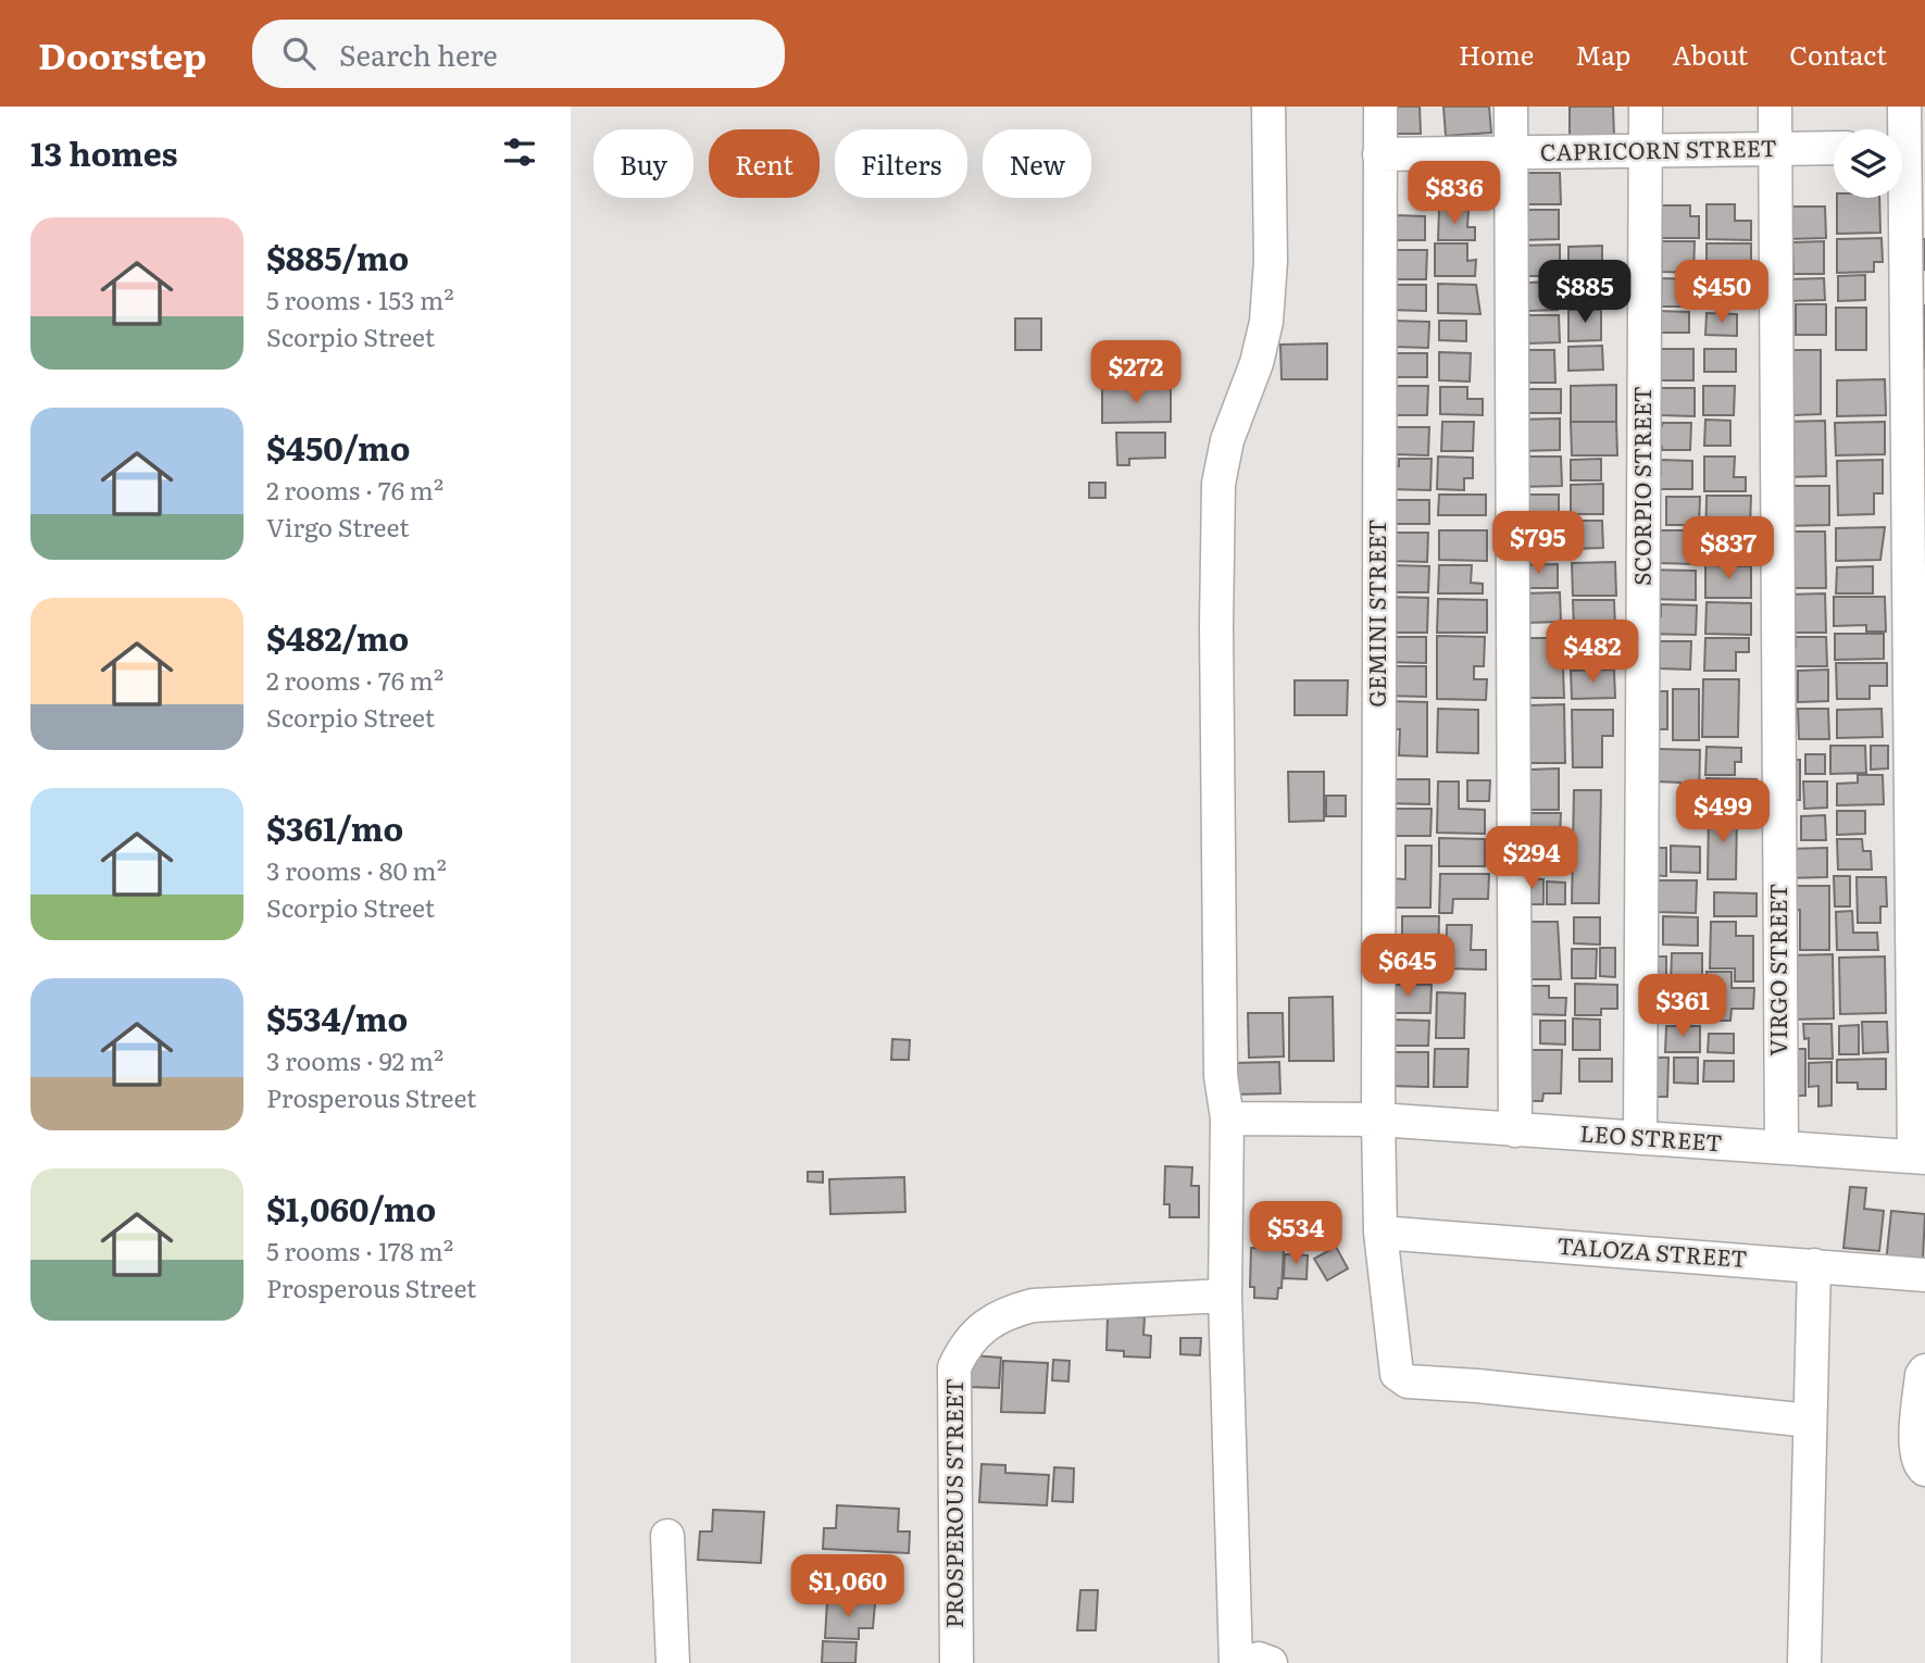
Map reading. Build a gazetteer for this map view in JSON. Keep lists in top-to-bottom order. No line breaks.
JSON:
{"streets":{"street":["CAPRICORN STREET","SCORPIO STREET","GEMINI STREET","VIRGO STREET","LEO STREET","TALOZA STREET","PROSPEROUS STREET"]},"crossings":[["CAPRICORN STREET","SCORPIO STREET"],["CAPRICORN STREET","GEMINI STREET"],["CAPRICORN STREET","VIRGO STREET"],["SCORPIO STREET","LEO STREET"],["GEMINI STREET","LEO STREET"],["GEMINI STREET","TALOZA STREET"],["VIRGO STREET","LEO STREET"]],"page":{"header":"Doorstep","search":"Search here","nav":["Home","Map","About","Contact"],"heading":"13 homes","chip":["Buy","Rent","Filters","New"],"price":["$836","$885","$450","$272","$795","$837","$482","$499","$294","$645","$361","$534","$1,060"],"list":[{"name":"$885/mo","note":"5 rooms · 153 m² · Scorpio Street"},{"name":"$450/mo","note":"2 rooms · 76 m² · Virgo Street"},{"name":"$482/mo","note":"2 rooms · 76 m² · Scorpio Street"},{"name":"$361/mo","note":"3 rooms · 80 m² · Scorpio Street"},{"name":"$534/mo","note":"3 rooms · 92 m² · Prosperous Street"},{"name":"$1,060/mo","note":"5 rooms · 178 m² · Prosperous Street"}]}}
